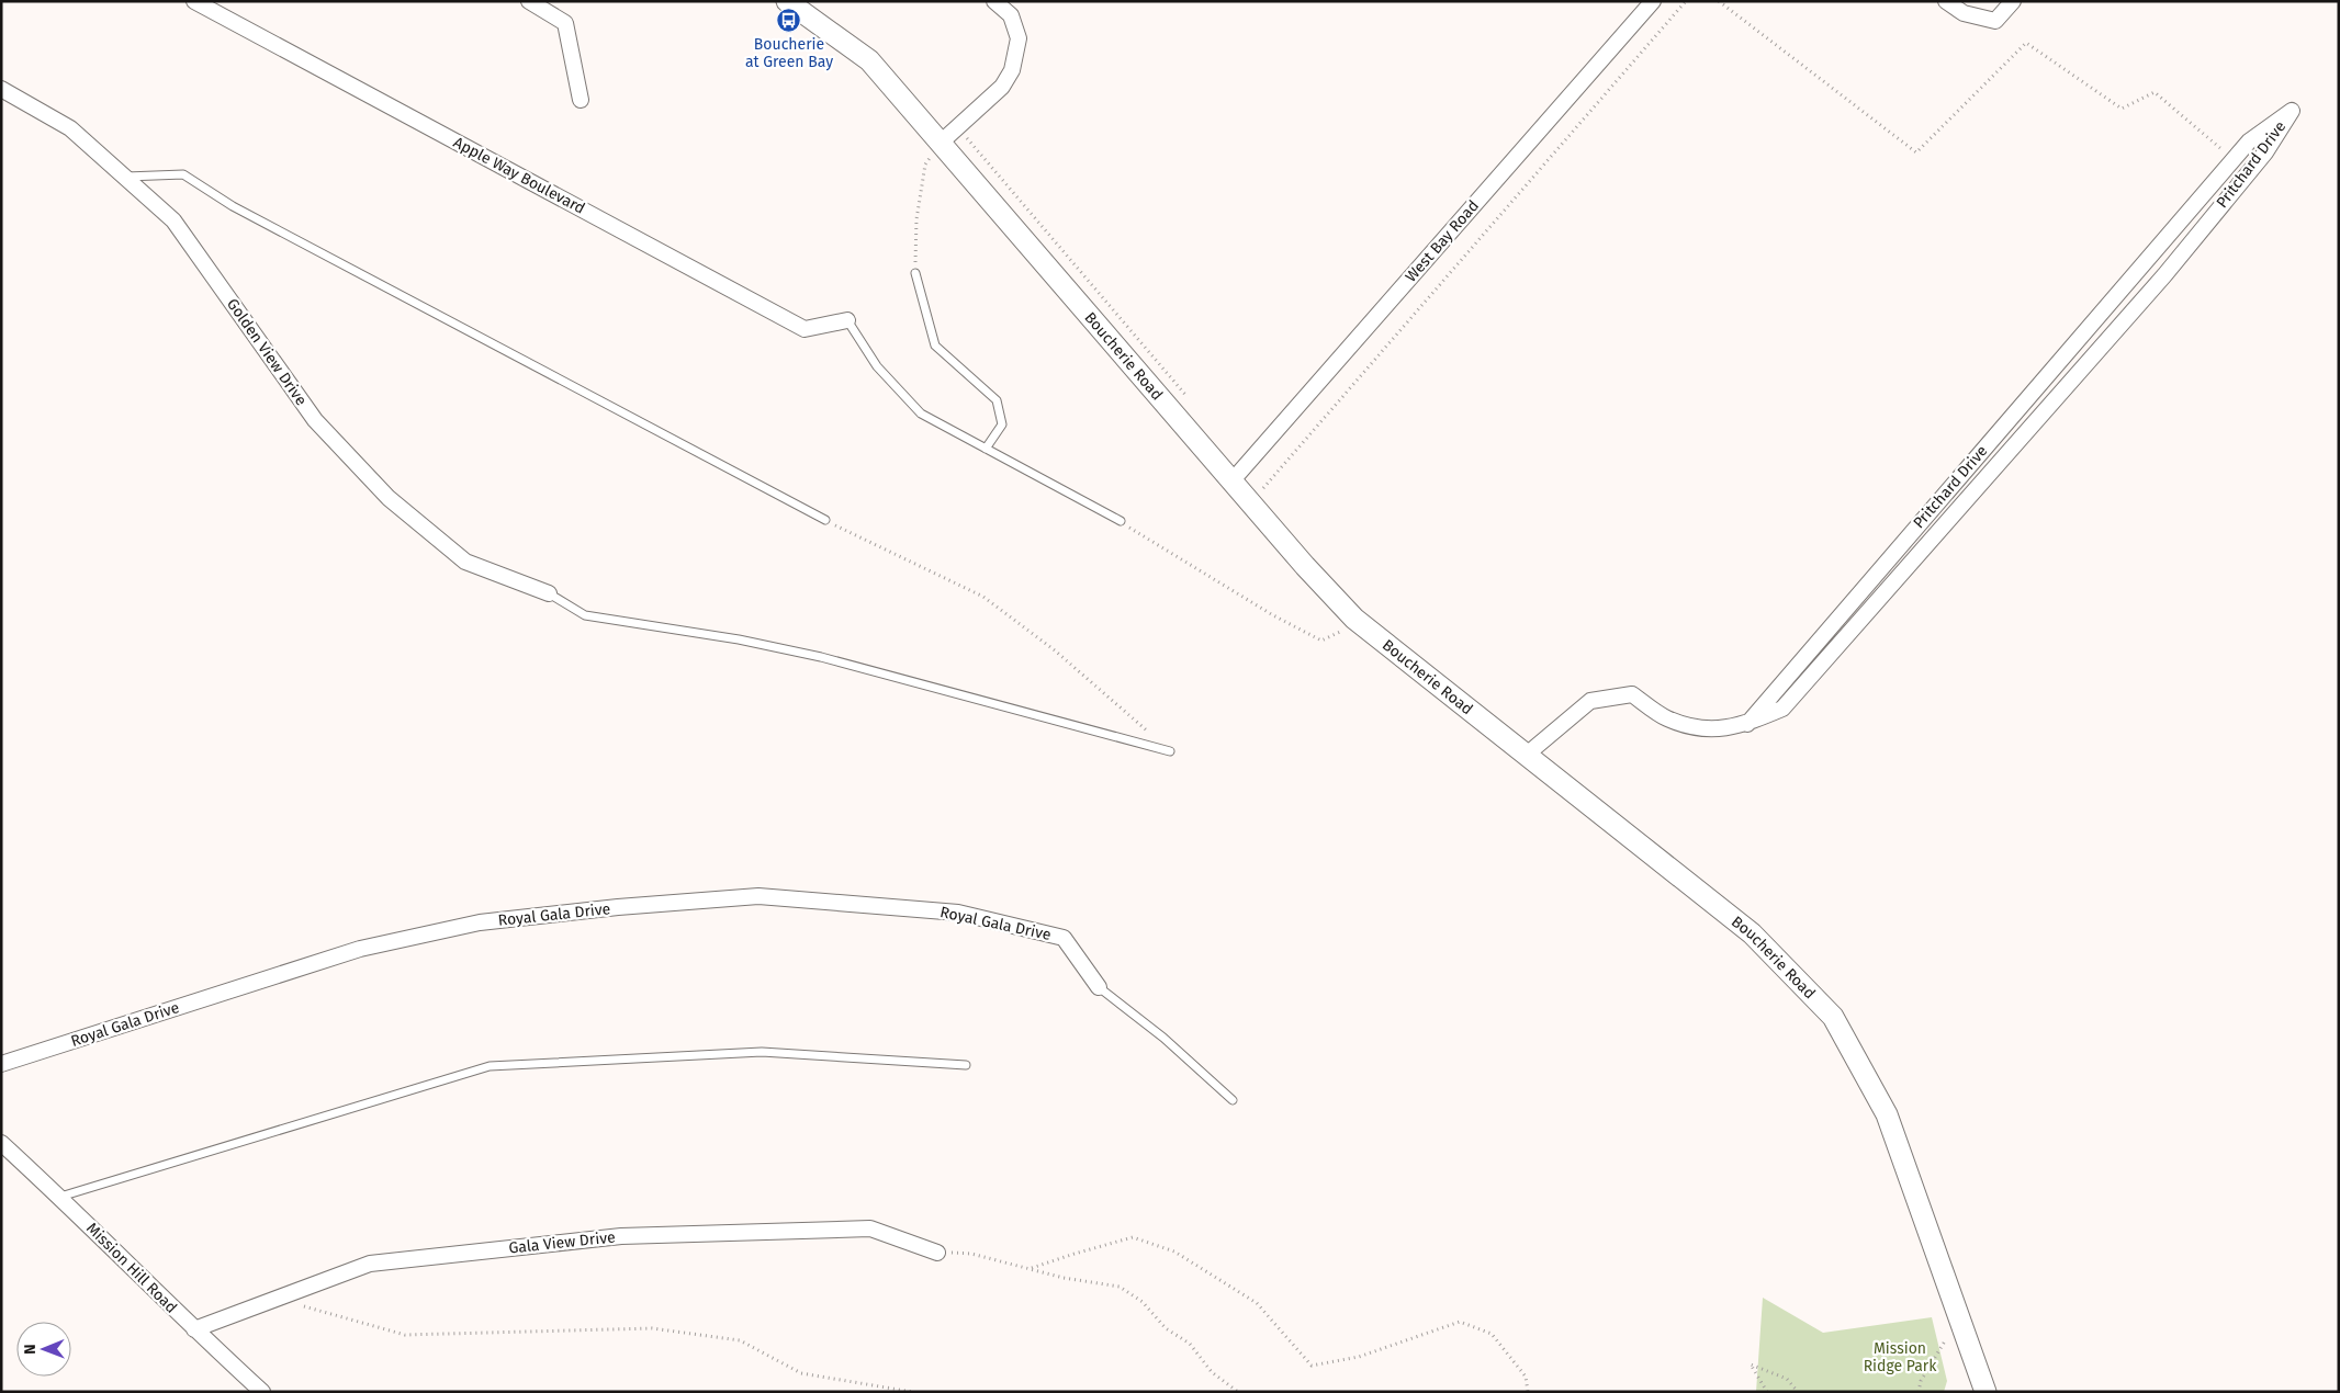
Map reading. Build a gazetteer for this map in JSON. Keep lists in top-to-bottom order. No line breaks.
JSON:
{"streets":{"main road":["Boucherie Road"],"street":["Pritchard Drive","Apple Way Boulevard","West Bay Road","Golden View Drive","Royal Gala Drive","Gala View Drive","Mission Hill Road"]},"crossings":[["Pritchard Drive","Boucherie Road"],["West Bay Road","Boucherie Road"],["Gala View Drive","Mission Hill Road"]],"parks":["Mission Ridge Park"],"places":{"bus stop":["Boucherie at Green Bay"]},"north":"left"}
